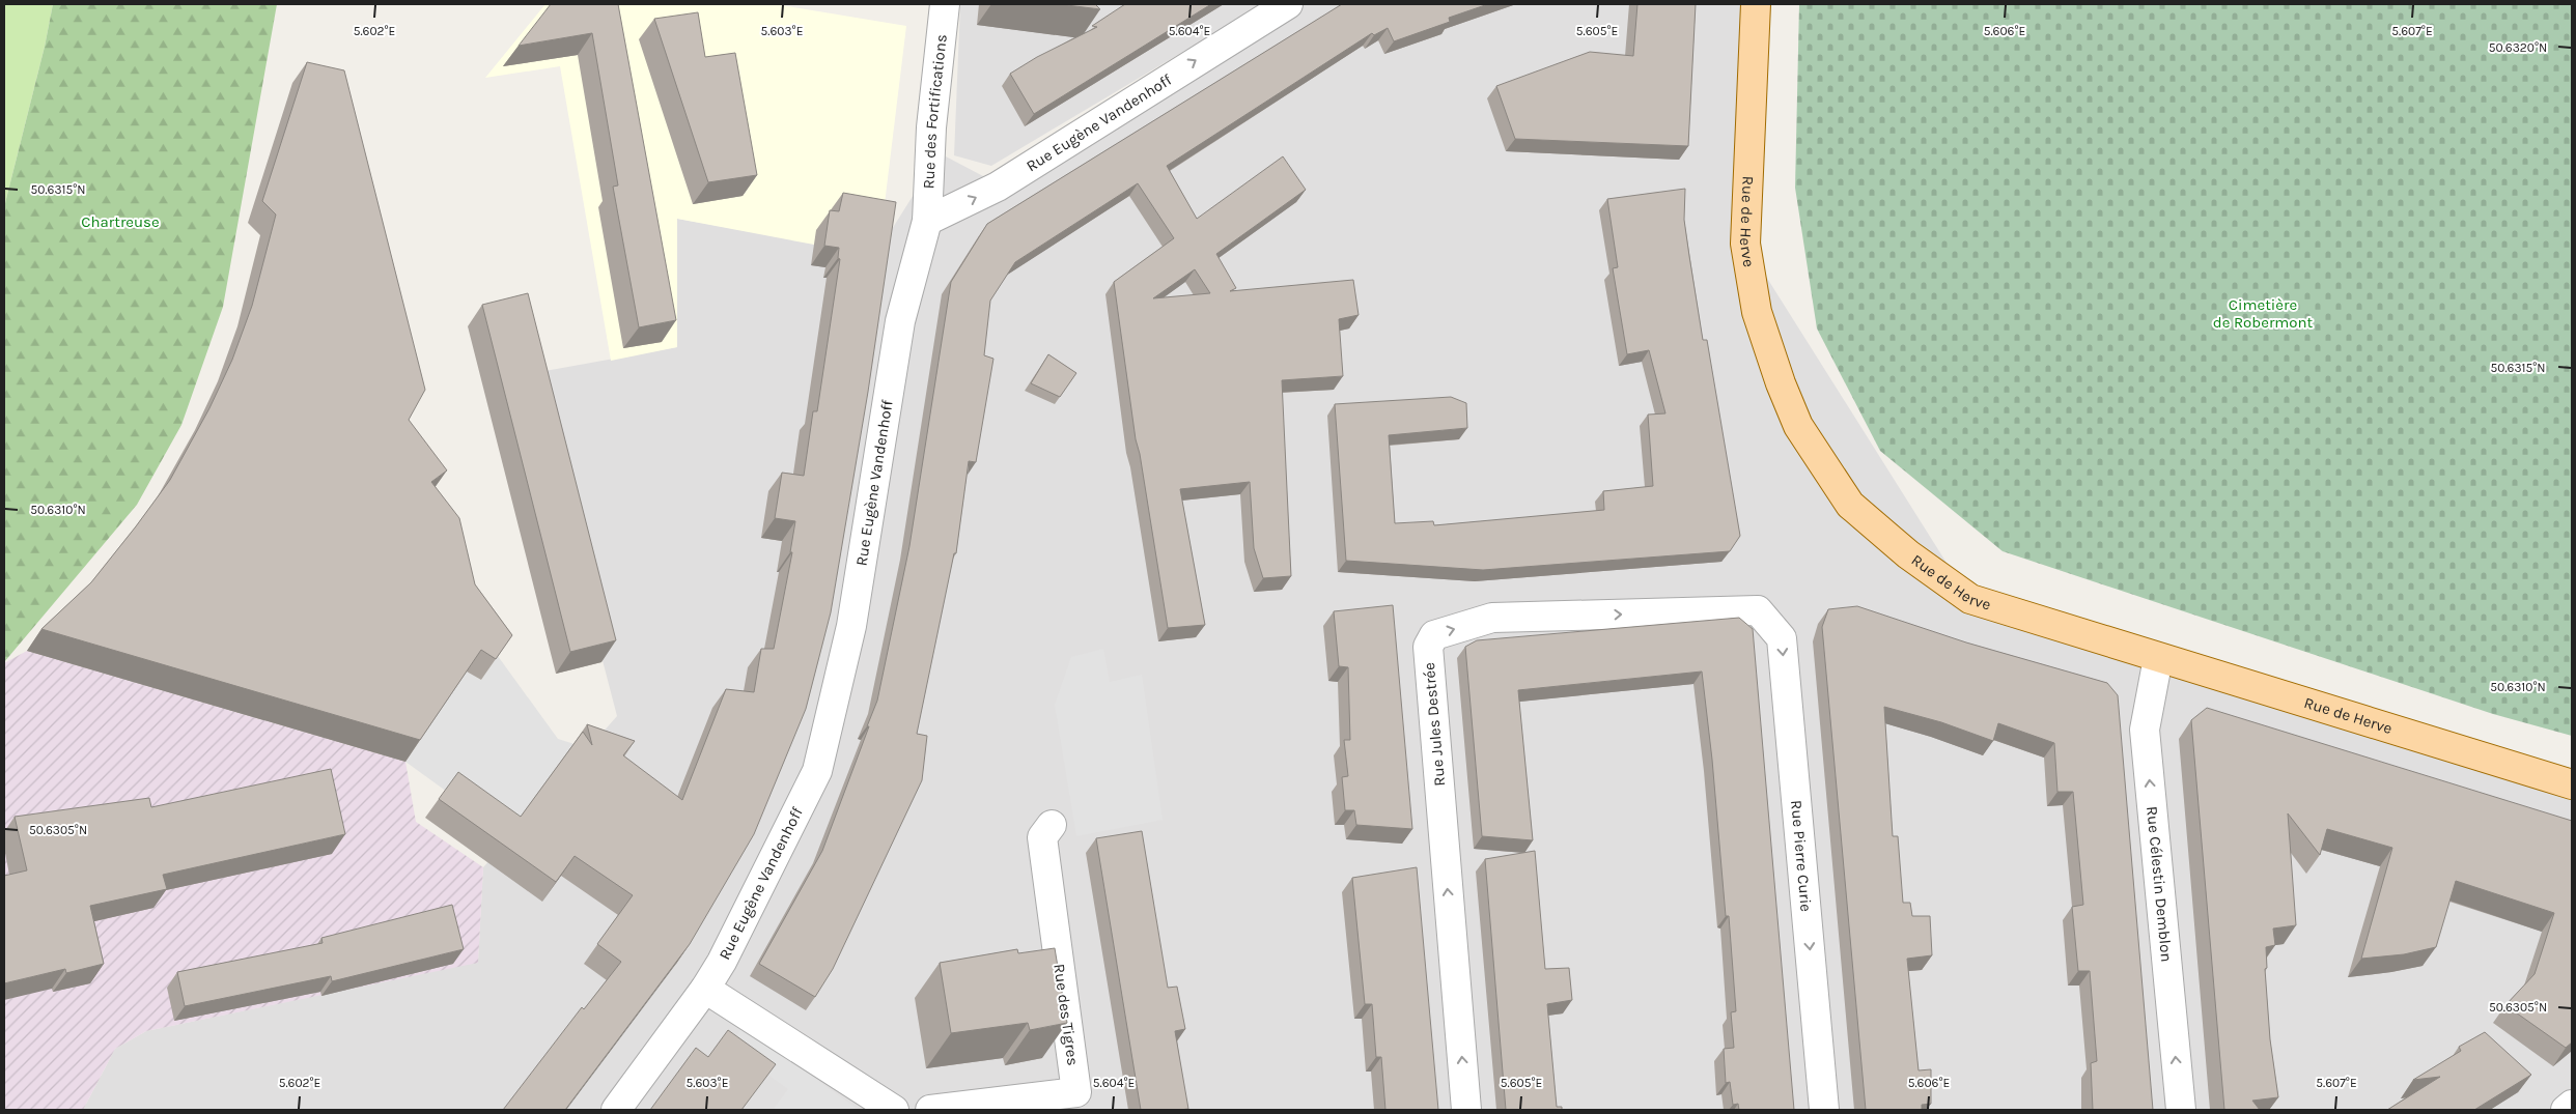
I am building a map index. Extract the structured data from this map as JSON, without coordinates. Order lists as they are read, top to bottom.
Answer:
{
  "streets": {
    "main road": ["Rue de Herve"],
    "street": [
      "Rue des Fortifications",
      "Rue Eugène Vandenhoff",
      "Rue Jules Destrée",
      "Rue Pierre Curie",
      "Rue Célestin Demblon",
      "Rue des Tigres"
    ]
  },
  "crossings": [
    ["Rue des Fortifications", "Rue Eugène Vandenhoff"],
    ["Rue de Herve", "Rue Célestin Demblon"],
    ["Rue Jules Destrée", "Rue Pierre Curie"]
  ],
  "one_way": ["Rue Pierre Curie", "Rue Célestin Demblon"],
  "parks": ["Chartreuse", "Cimetière de Robermont"],
  "coordinates": [
    "5.602°E",
    "5.603°E",
    "5.604°E",
    "5.605°E",
    "5.606°E",
    "5.607°E",
    "50.6320°N",
    "50.6315°N",
    "50.6310°N",
    "50.6305°N"
  ]
}
